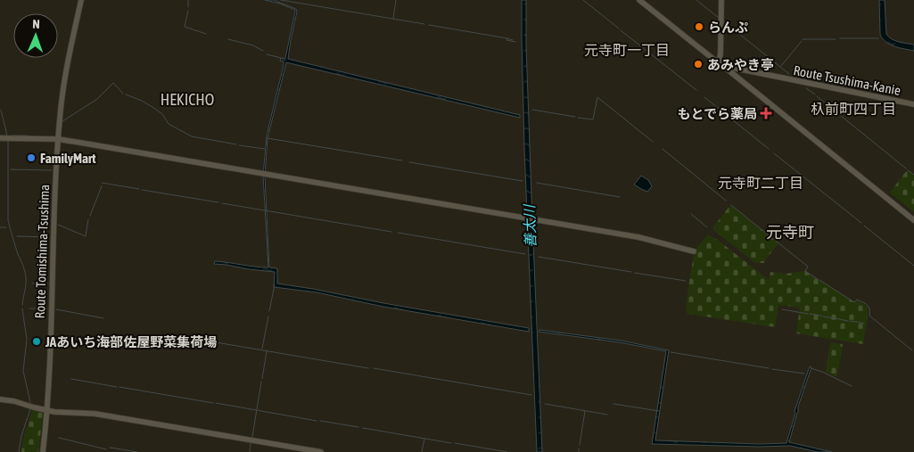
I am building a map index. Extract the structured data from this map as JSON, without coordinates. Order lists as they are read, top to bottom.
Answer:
{
  "streets": {
    "street": ["Route Tsushima-Kanie", "Route Tomishima-Tsushima"]
  },
  "districts": [
    "元寺町一丁目",
    "HEKICHO",
    "杁前町四丁目",
    "元寺町二丁目",
    "元寺町"
  ],
  "water": ["善太川"],
  "places": {
    "other": [
      "らんぷ",
      "あみやき亭",
      "FamilyMart",
      "JAあいち海部佐屋野菜集荷場"
    ],
    "health": ["もとでら薬局"]
  },
  "north": "top"
}
